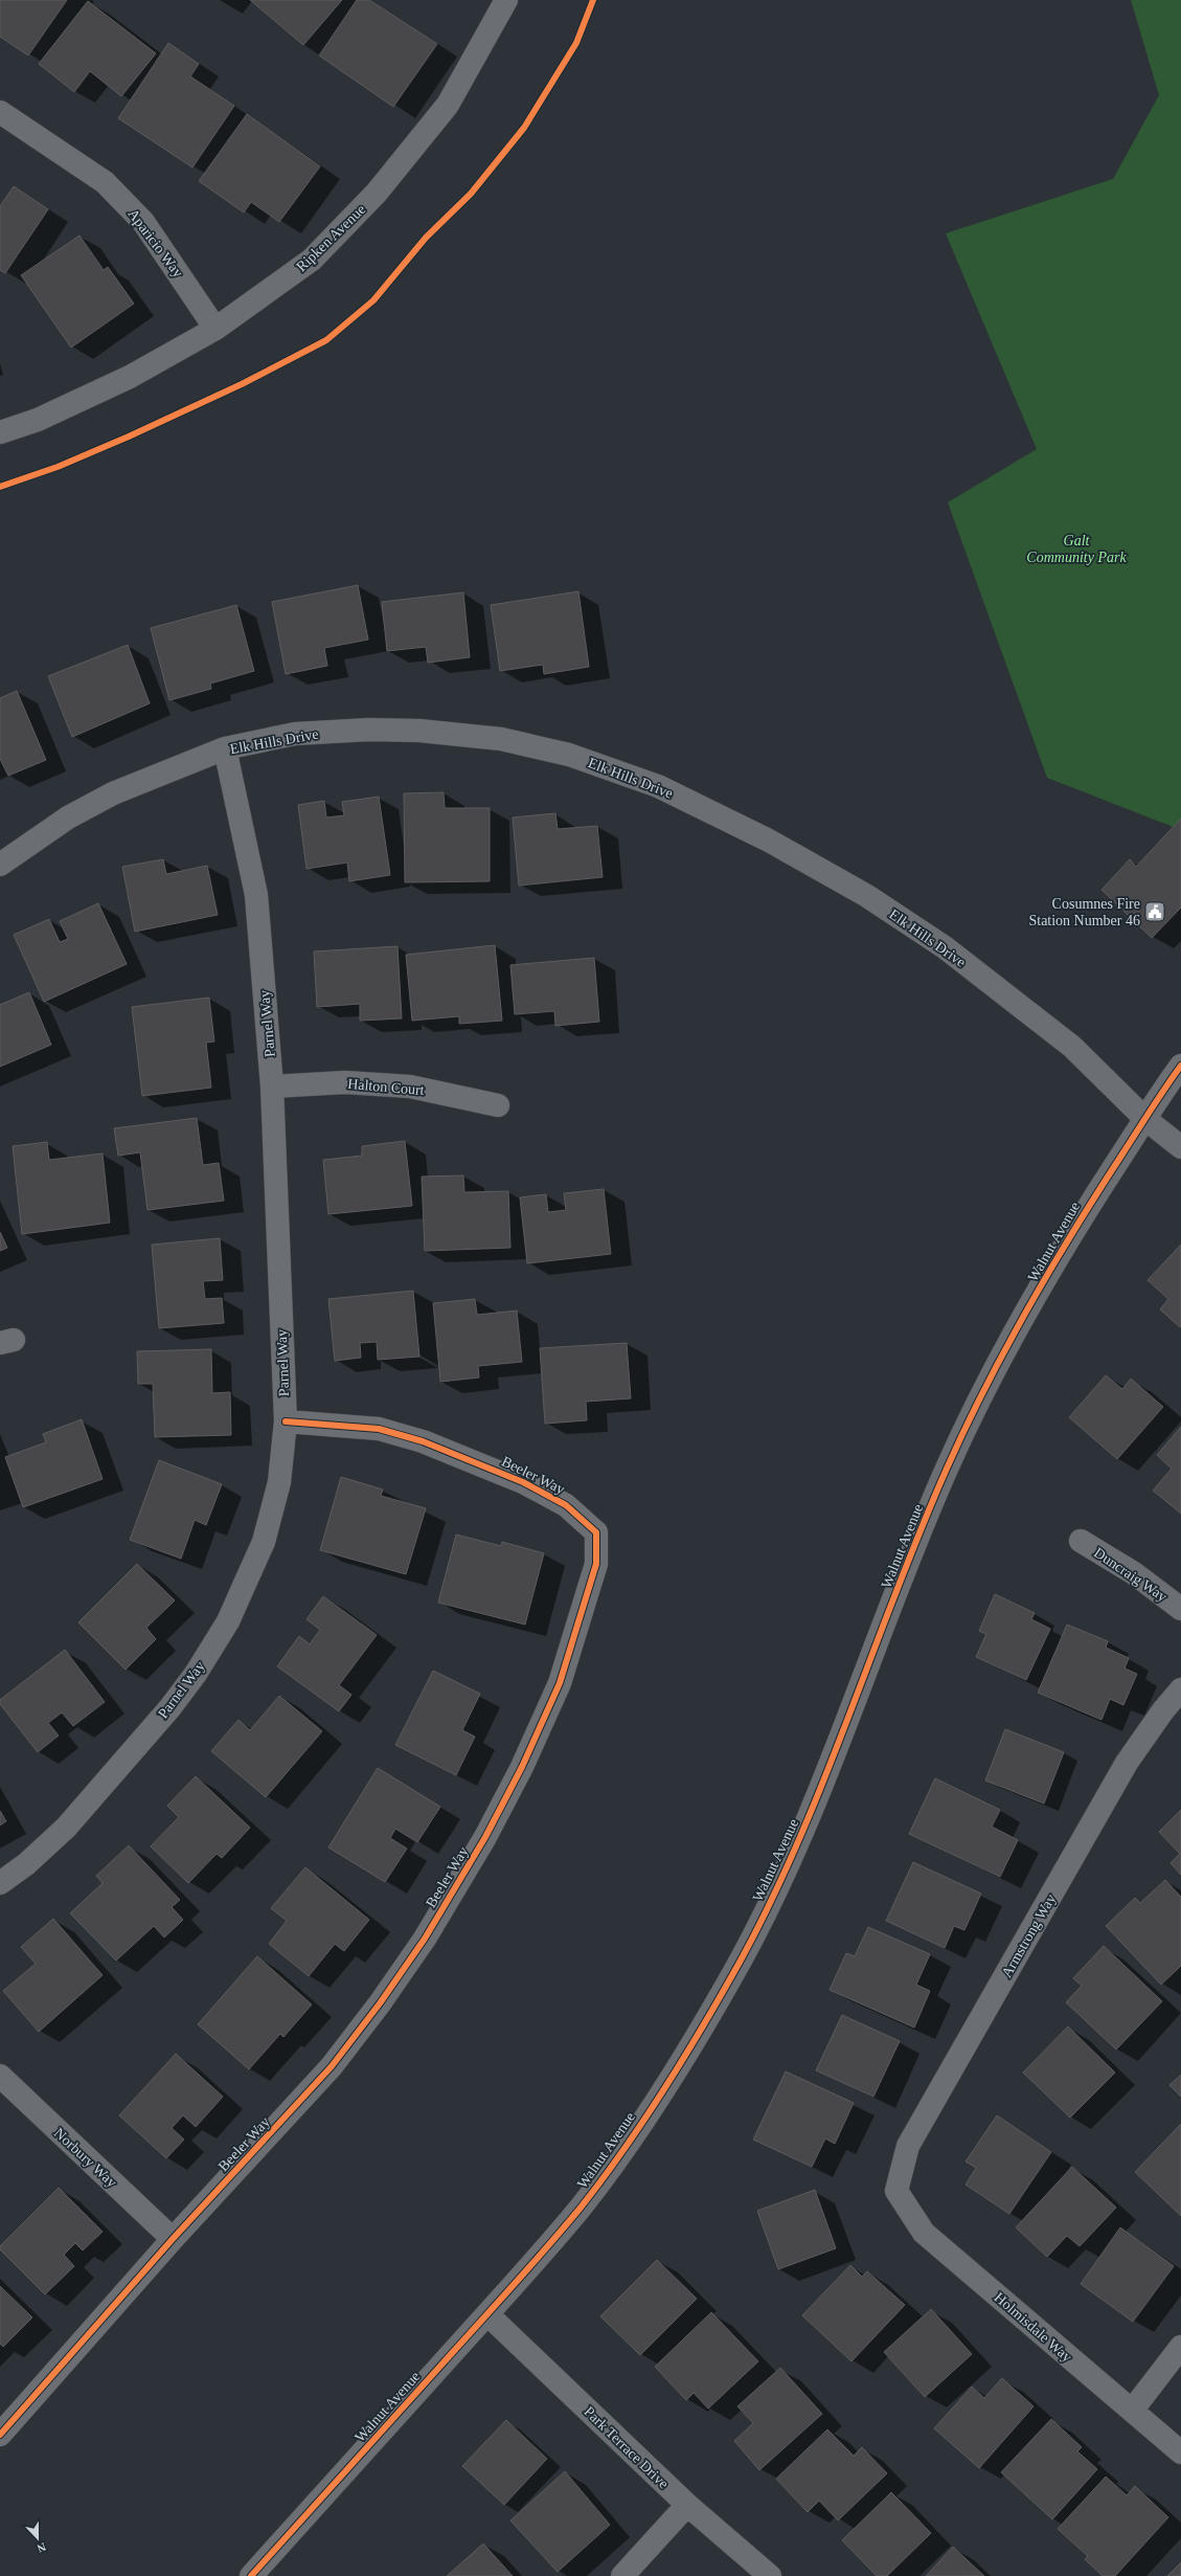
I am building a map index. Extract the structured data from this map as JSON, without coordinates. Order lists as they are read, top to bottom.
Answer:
{
  "streets": {
    "street": [
      "Ripken Avenue",
      "Aparicio Way",
      "Elk Hills Drive",
      "Parnel Way",
      "Halton Court",
      "Walnut Avenue",
      "Beeler Way",
      "Duncraig Way",
      "Armstrong Way",
      "Norbury Way",
      "Holmisdale Way",
      "Park Terrace Drive"
    ]
  },
  "crossings": [
    ["Ripken Avenue", "Aparicio Way"],
    ["Elk Hills Drive", "Parnel Way"],
    ["Elk Hills Drive", "Walnut Avenue"],
    ["Parnel Way", "Halton Court"],
    ["Parnel Way", "Beeler Way"],
    ["Walnut Avenue", "Park Terrace Drive"],
    ["Beeler Way", "Norbury Way"],
    ["Armstrong Way", "Holmisdale Way"]
  ],
  "parks": ["Galt Community Park"],
  "places": {
    "public building": ["Cosumnes Fire Station Number 46"]
  },
  "north": "bottom"
}
